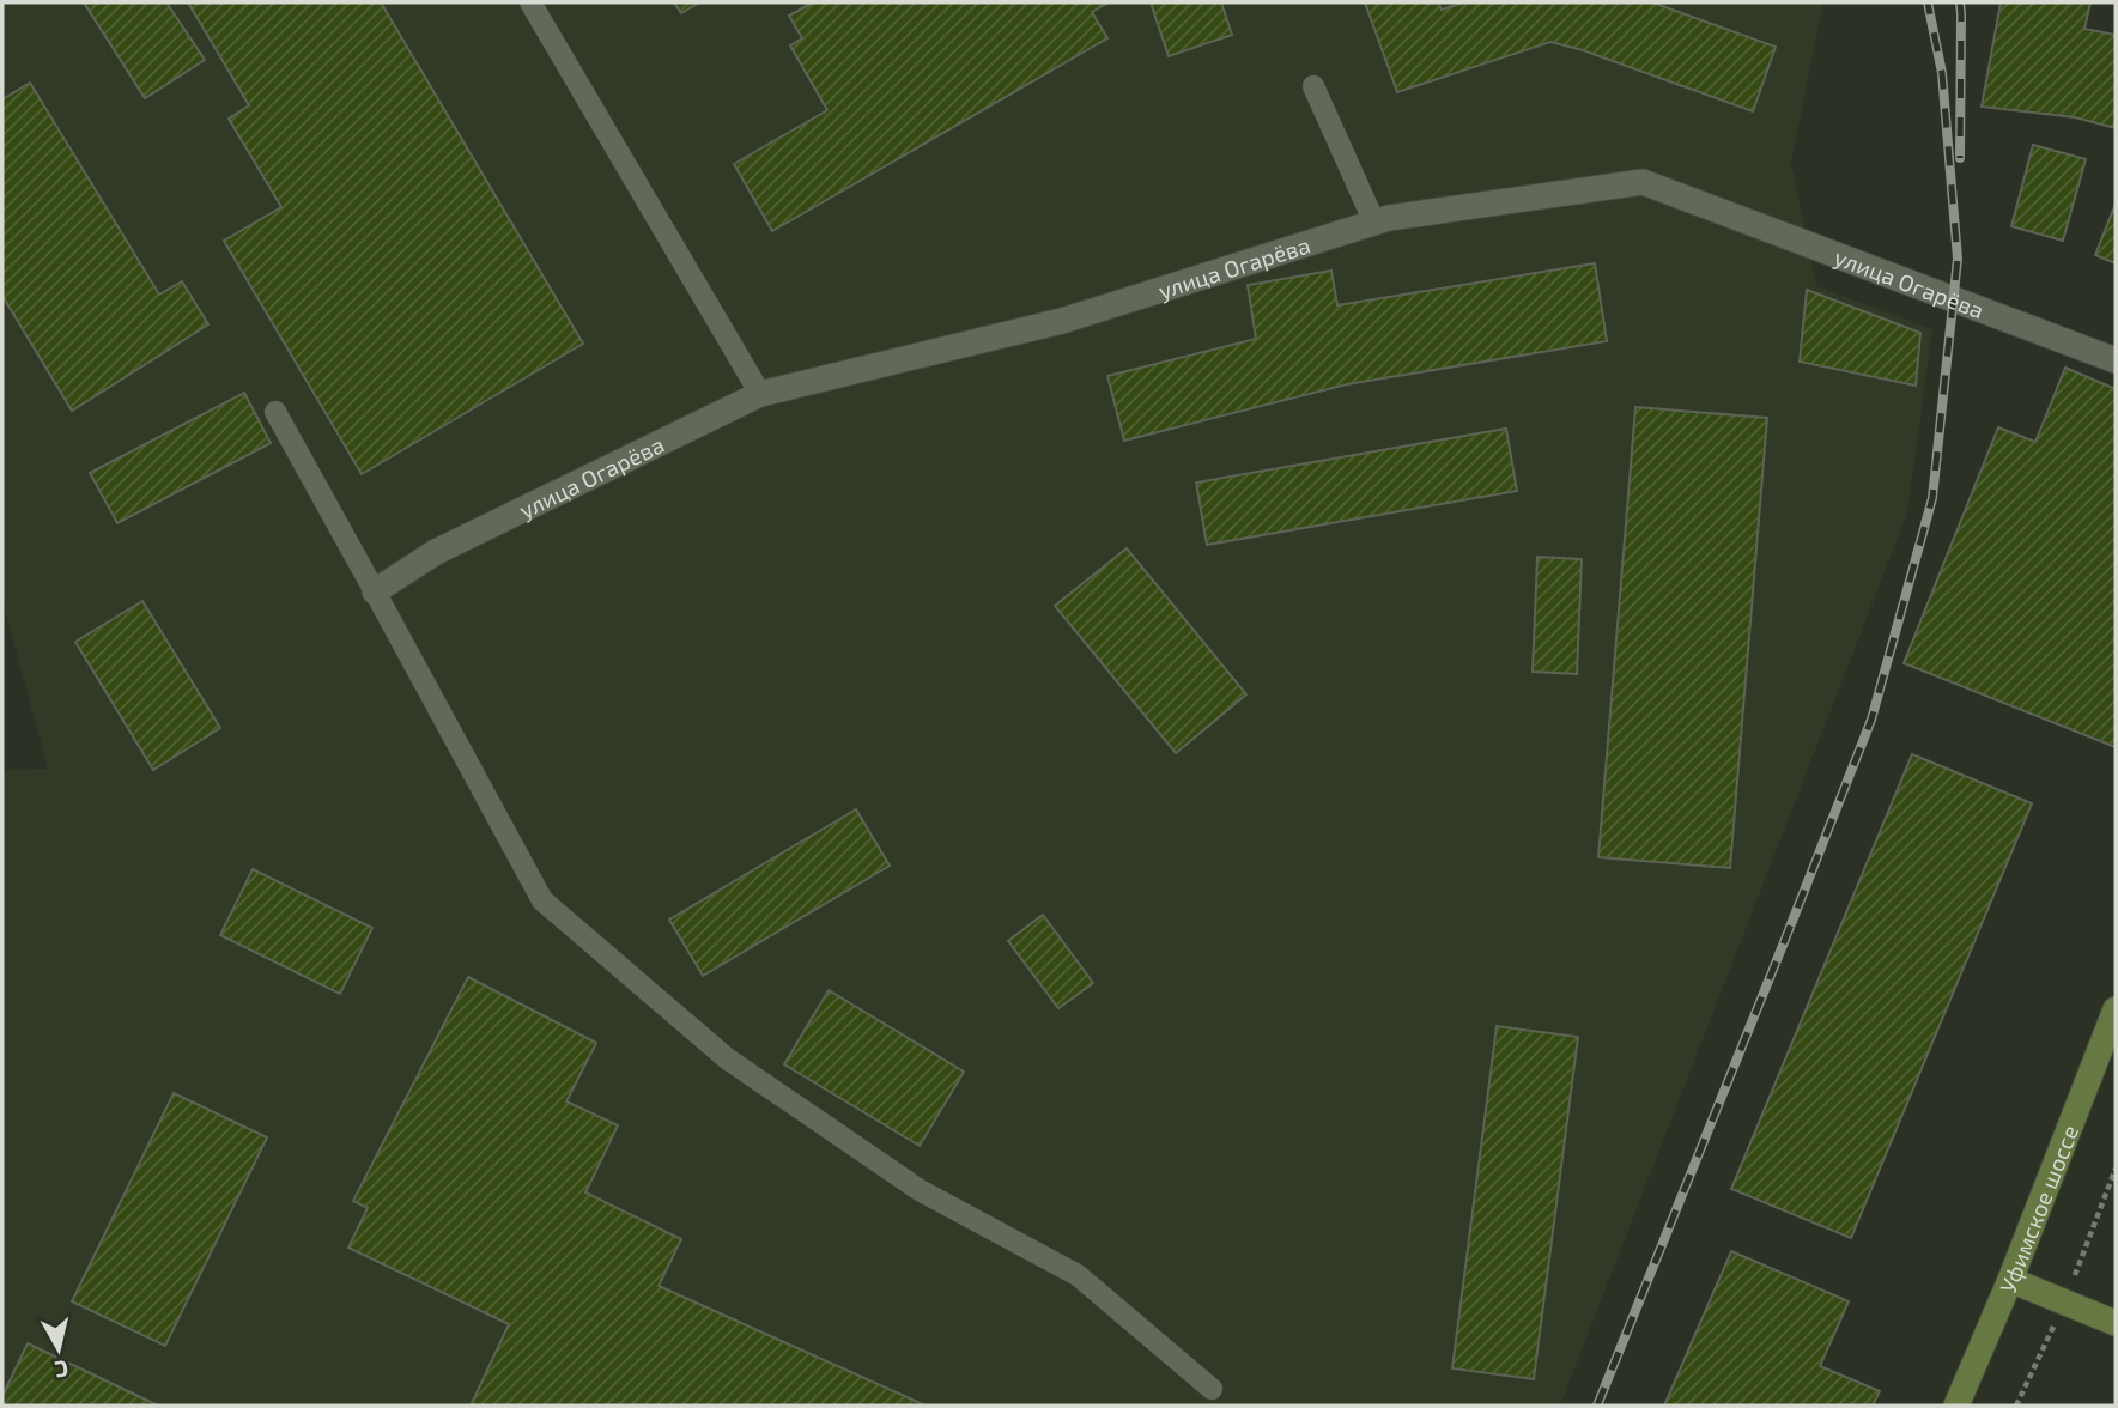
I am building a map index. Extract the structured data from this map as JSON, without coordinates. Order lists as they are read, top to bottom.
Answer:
{
  "streets": {
    "main road": ["Уфимское шоссе"],
    "street": ["улица Огарёва"]
  },
  "north": "bottom"
}
